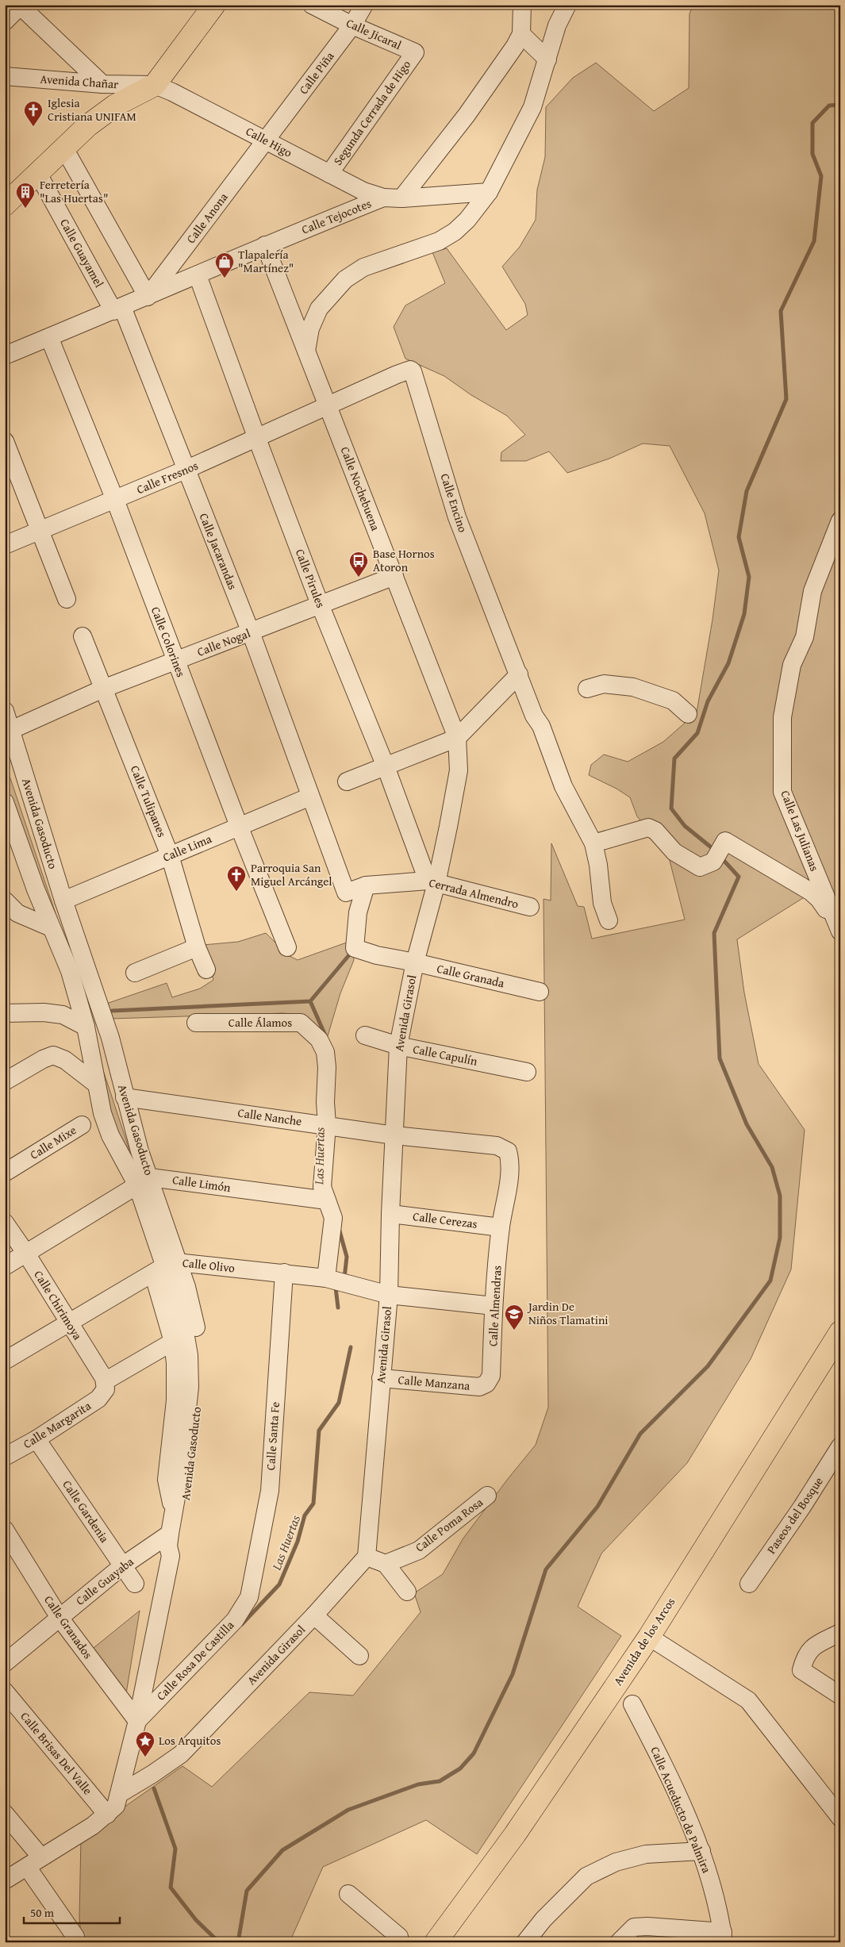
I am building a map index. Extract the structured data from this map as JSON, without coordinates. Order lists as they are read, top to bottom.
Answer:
{
  "streets": {
    "main road": ["Avenida de los Arcos"],
    "street": [
      "Calle Jicaral",
      "Calle Piña",
      "Avenida Chañar",
      "Segunda Cerrada de Higo",
      "Calle Higo",
      "Calle Tejocotes",
      "Calle Anona",
      "Calle Guayamel",
      "Calle Fresnos",
      "Calle Nochebuena",
      "Calle Encino",
      "Calle Jacarandas",
      "Calle Pirules",
      "Calle Colorines",
      "Calle Nogal",
      "Calle Tulipanes",
      "Avenida Gasoducto",
      "Calle Las Julianas",
      "Calle Lima",
      "Cerrada Almendro",
      "Calle Granada",
      "Avenida Girasol",
      "Calle Álamos",
      "Calle Capulín",
      "Calle Nanche",
      "Calle Mixe",
      "Calle Limón",
      "Calle Cerezas",
      "Calle Olivo",
      "Calle Chirimoya",
      "Calle Almendras",
      "Calle Manzana",
      "Calle Margarita",
      "Calle Santa Fe",
      "Calle Gardenia",
      "Paseos del Bosque",
      "Calle Poma Rosa",
      "Calle Guayaba",
      "Calle Granados",
      "Calle Rosa De Castilla",
      "Calle Brisas Del Valle",
      "Calle Acueducto de Palmira"
    ]
  },
  "crossings": [
    ["Calle Jicaral", "Calle Piña"],
    ["Calle Jicaral", "Segunda Cerrada de Higo"],
    ["Calle Piña", "Calle Higo"],
    ["Calle Piña", "Calle Anona"],
    ["Avenida Chañar", "Calle Higo"],
    ["Segunda Cerrada de Higo", "Calle Higo"],
    ["Calle Higo", "Calle Tejocotes"],
    ["Calle Higo", "Calle Anona"],
    ["Calle Tejocotes", "Calle Anona"],
    ["Calle Tejocotes", "Calle Guayamel"],
    ["Calle Tejocotes", "Calle Nochebuena"],
    ["Calle Tejocotes", "Calle Jacarandas"],
    ["Calle Tejocotes", "Calle Pirules"],
    ["Calle Tejocotes", "Calle Colorines"],
    ["Calle Guayamel", "Calle Jacarandas"],
    ["Calle Fresnos", "Calle Nochebuena"],
    ["Calle Fresnos", "Calle Encino"],
    ["Calle Fresnos", "Calle Jacarandas"],
    ["Calle Fresnos", "Calle Pirules"],
    ["Calle Fresnos", "Calle Colorines"],
    ["Calle Nochebuena", "Calle Encino"],
    ["Calle Nochebuena", "Calle Nogal"],
    ["Calle Nochebuena", "Avenida Girasol"],
    ["Calle Jacarandas", "Calle Nogal"],
    ["Calle Jacarandas", "Calle Lima"],
    ["Calle Jacarandas", "Cerrada Almendro"],
    ["Calle Pirules", "Calle Nogal"],
    ["Calle Pirules", "Cerrada Almendro"],
    ["Calle Pirules", "Avenida Girasol"],
    ["Calle Colorines", "Calle Nogal"],
    ["Calle Colorines", "Calle Lima"],
    ["Calle Nogal", "Calle Tulipanes"],
    ["Calle Nogal", "Avenida Gasoducto"],
    ["Calle Tulipanes", "Calle Lima"],
    ["Avenida Gasoducto", "Calle Lima"],
    ["Avenida Gasoducto", "Avenida Girasol"],
    ["Avenida Gasoducto", "Calle Nanche"],
    ["Avenida Gasoducto", "Calle Limón"],
    ["Avenida Gasoducto", "Calle Olivo"],
    ["Avenida Gasoducto", "Calle Guayaba"],
    ["Avenida Gasoducto", "Calle Granados"],
    ["Avenida Gasoducto", "Calle Rosa De Castilla"],
    ["Cerrada Almendro", "Calle Granada"],
    ["Cerrada Almendro", "Avenida Girasol"],
    ["Calle Granada", "Avenida Girasol"],
    ["Avenida Girasol", "Calle Capulín"],
    ["Avenida Girasol", "Calle Nanche"],
    ["Avenida Girasol", "Calle Cerezas"],
    ["Avenida Girasol", "Calle Olivo"],
    ["Avenida Girasol", "Calle Manzana"],
    ["Calle Álamos", "Calle Nanche"],
    ["Calle Nanche", "Calle Almendras"],
    ["Calle Cerezas", "Calle Almendras"],
    ["Calle Olivo", "Calle Almendras"],
    ["Calle Olivo", "Calle Santa Fe"],
    ["Calle Chirimoya", "Calle Margarita"],
    ["Calle Almendras", "Calle Manzana"],
    ["Calle Margarita", "Calle Gardenia"],
    ["Calle Santa Fe", "Calle Rosa De Castilla"],
    ["Calle Gardenia", "Calle Guayaba"],
    ["Calle Guayaba", "Calle Granados"],
    ["Calle Granados", "Calle Rosa De Castilla"]
  ],
  "water": ["Las Huertas"],
  "places": {
    "church": ["Iglesia Cristiana UNIFAM", "Parroquia San Miguel Arcángel"],
    "building": ["Ferretería \"Las Huertas\""],
    "shop": ["Tlapalería \"Martínez\""],
    "bus stop": ["Base Hornos Atoron"],
    "school or university": ["Jardin De Niños Tlamatini"],
    "place": ["Los Arquitos"]
  },
  "scale_bar": "50 m"
}
